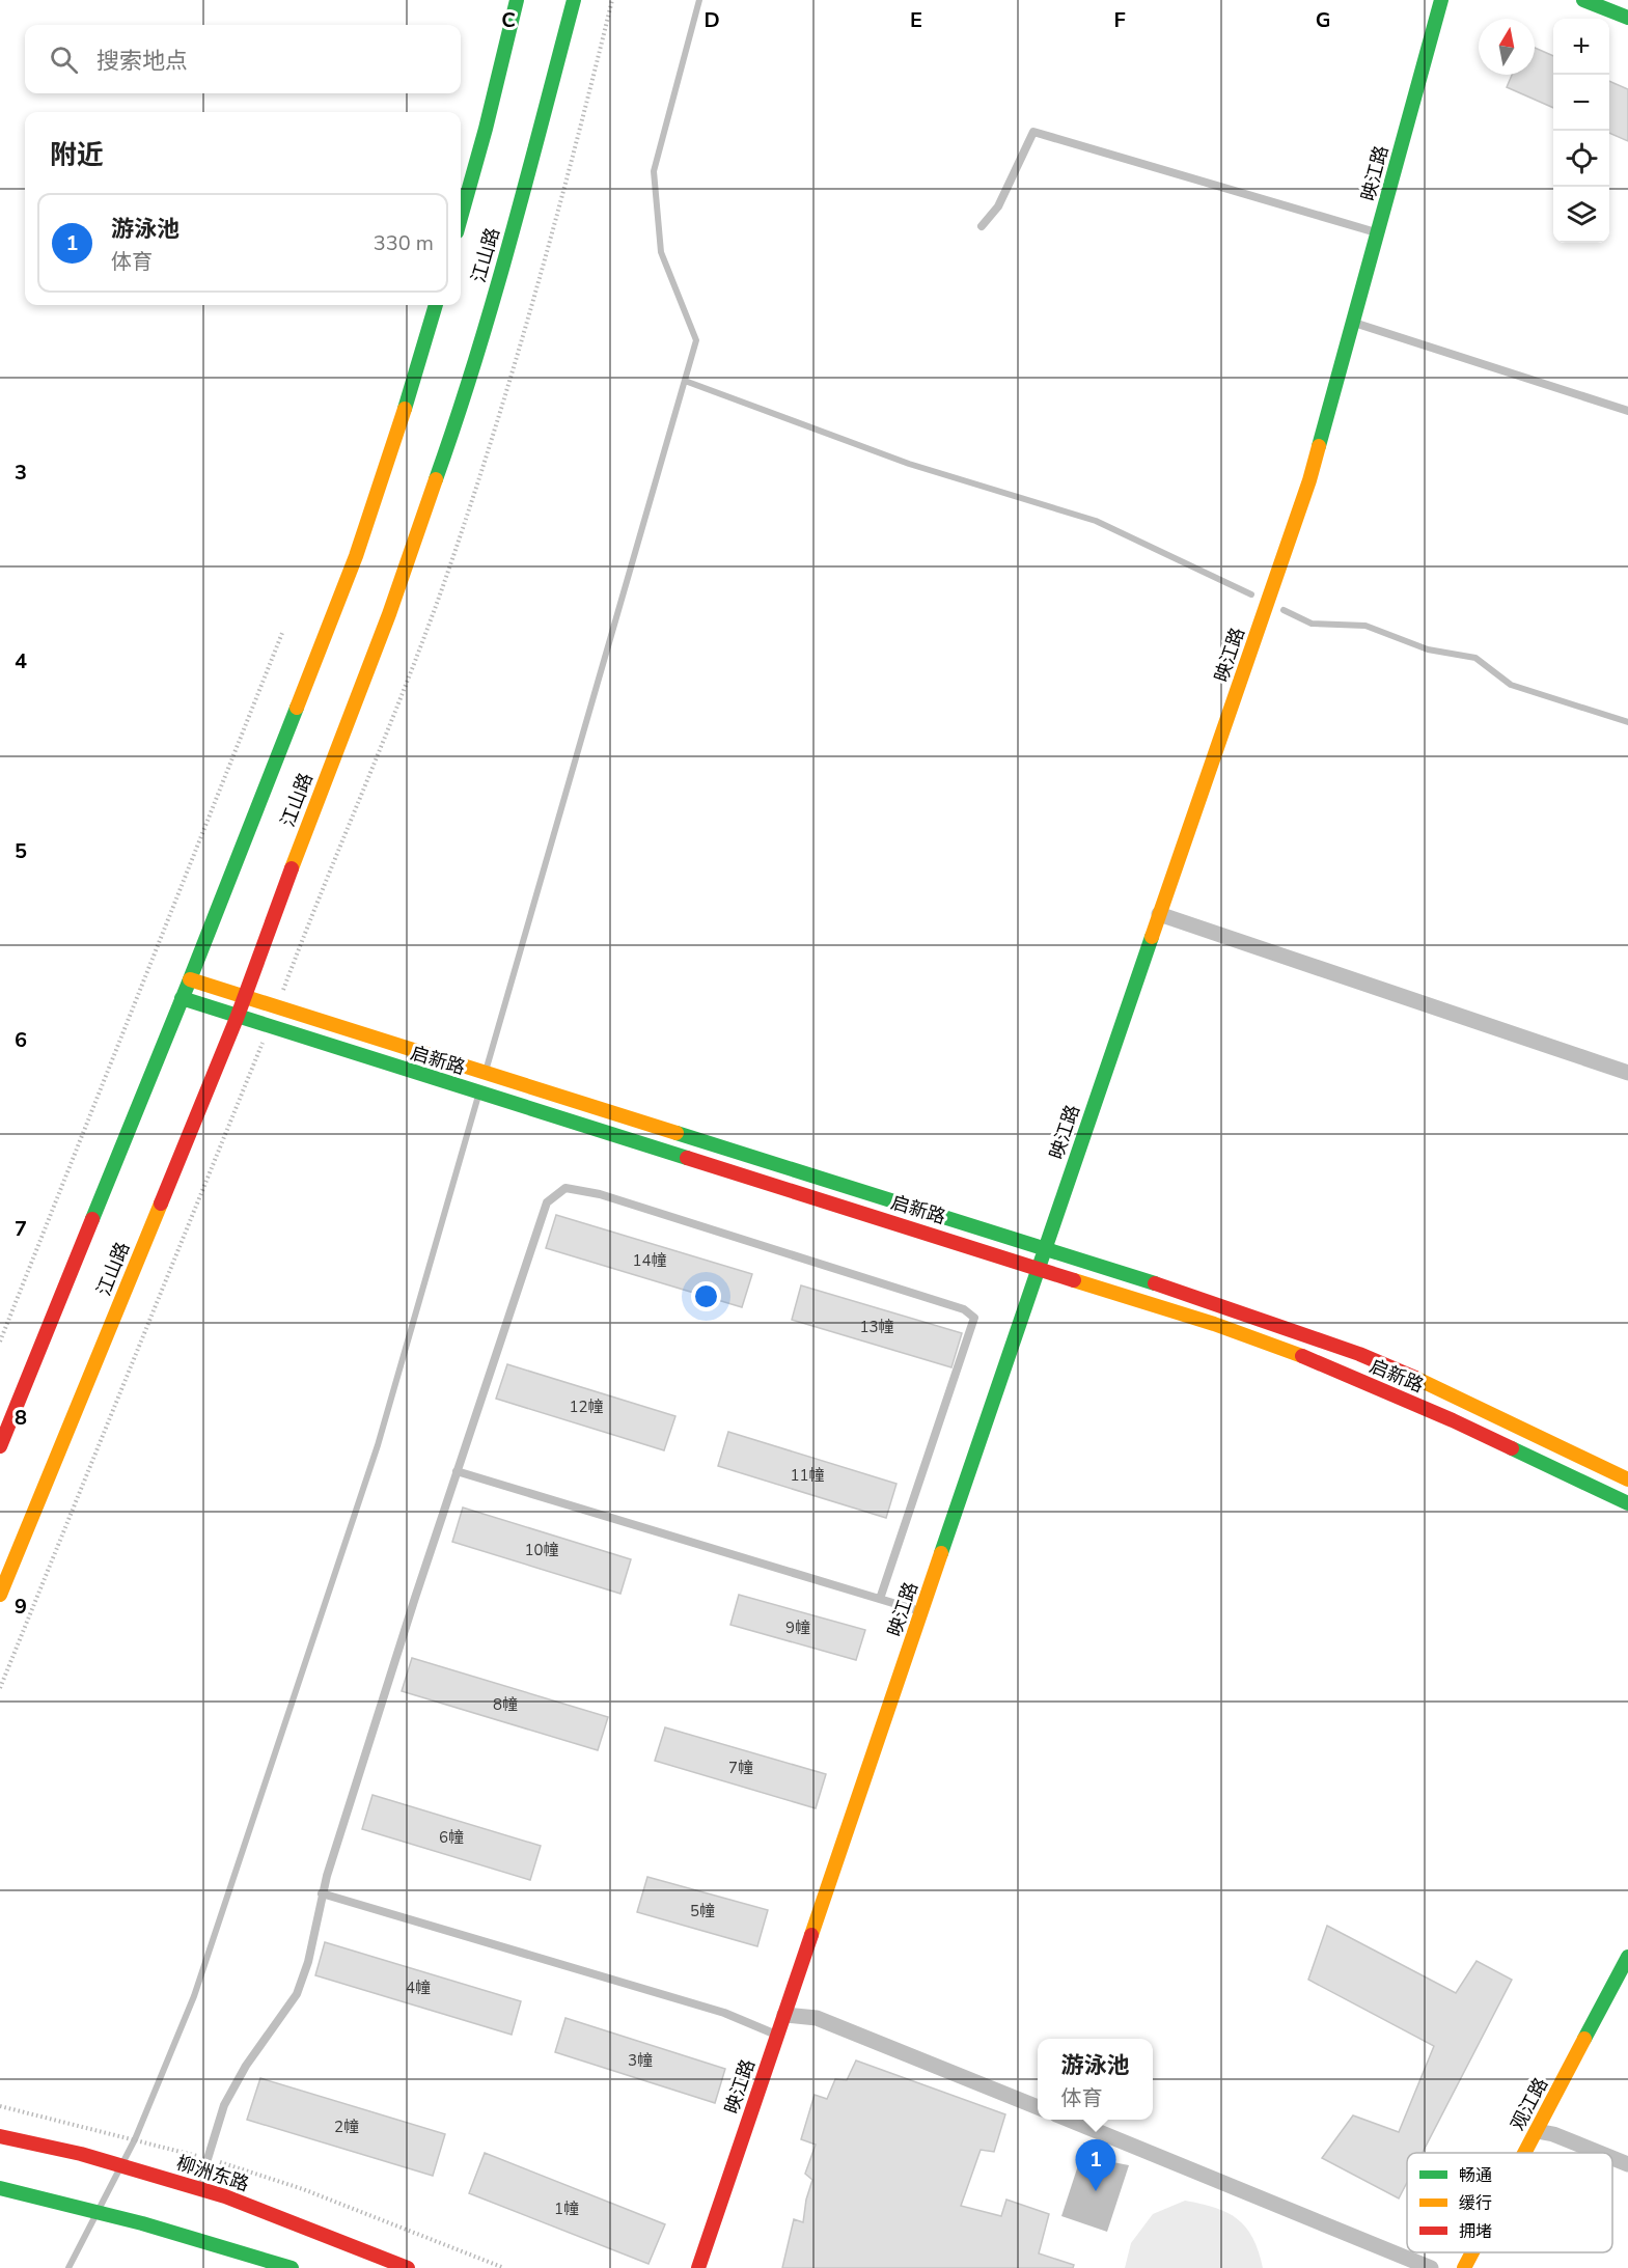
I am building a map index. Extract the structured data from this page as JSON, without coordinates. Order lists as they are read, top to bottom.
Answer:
{
  "streets": {
    "street": [
      "映江路",
      "江山路",
      "启新路",
      "观江路",
      "柳洲东路"
    ]
  },
  "crossings": [
    ["映江路", "启新路"],
    ["江山路", "启新路"]
  ],
  "house_numbers": [
    "14幢",
    "13幢",
    "12幢",
    "11幢",
    "10幢",
    "9幢",
    "8幢",
    "7幢",
    "6幢",
    "5幢",
    "4幢",
    "3幢",
    "2幢",
    "1幢"
  ],
  "legend": ["畅通", "缓行", "拥堵"],
  "north": "top",
  "page": {
    "map_buttons": ["+", "−"],
    "search": "搜索地点",
    "heading": "附近",
    "list": [
      {
        "mark": "1",
        "name": "游泳池",
        "note": "体育",
        "value": "330 m"
      }
    ],
    "popup": ["游泳池", "体育"],
    "pins": "1"
  },
  "grid": {
    "columns": [
      "C",
      "D",
      "E",
      "F",
      "G"
    ],
    "rows": [
      "3",
      "4",
      "5",
      "6",
      "7",
      "8",
      "9"
    ]
  }
}
